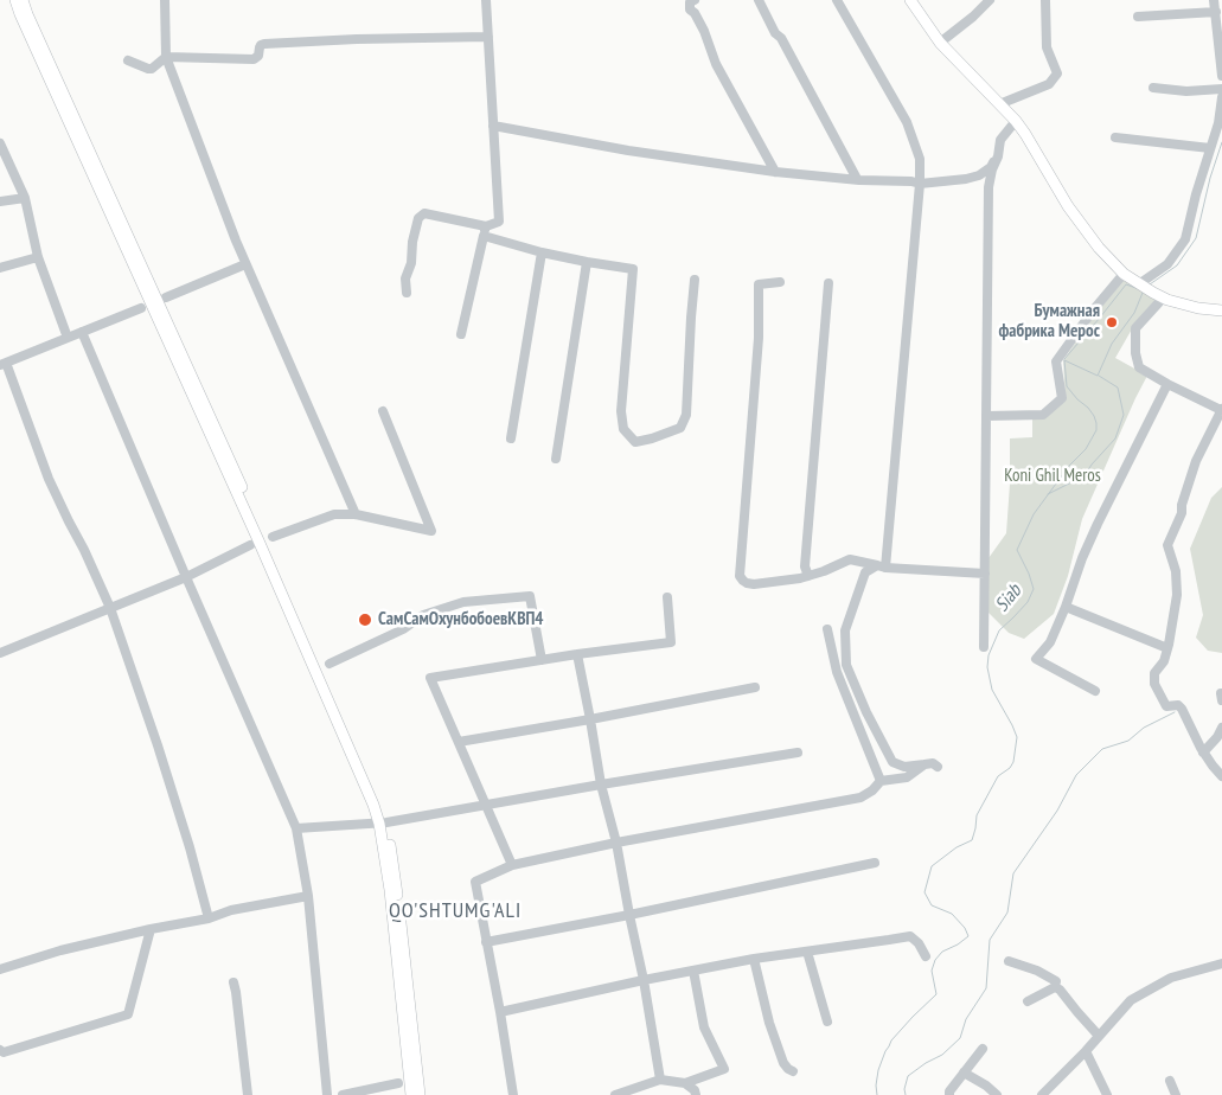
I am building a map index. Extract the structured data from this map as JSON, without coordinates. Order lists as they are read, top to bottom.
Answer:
{
  "districts": ["QO'SHTUMG'ALI"],
  "water": ["Siab"],
  "parks": ["Koni Ghil Meros"],
  "places": ["Бумажная фабрика Мерос", "СамСамОхунбобоевКВП4"]
}
